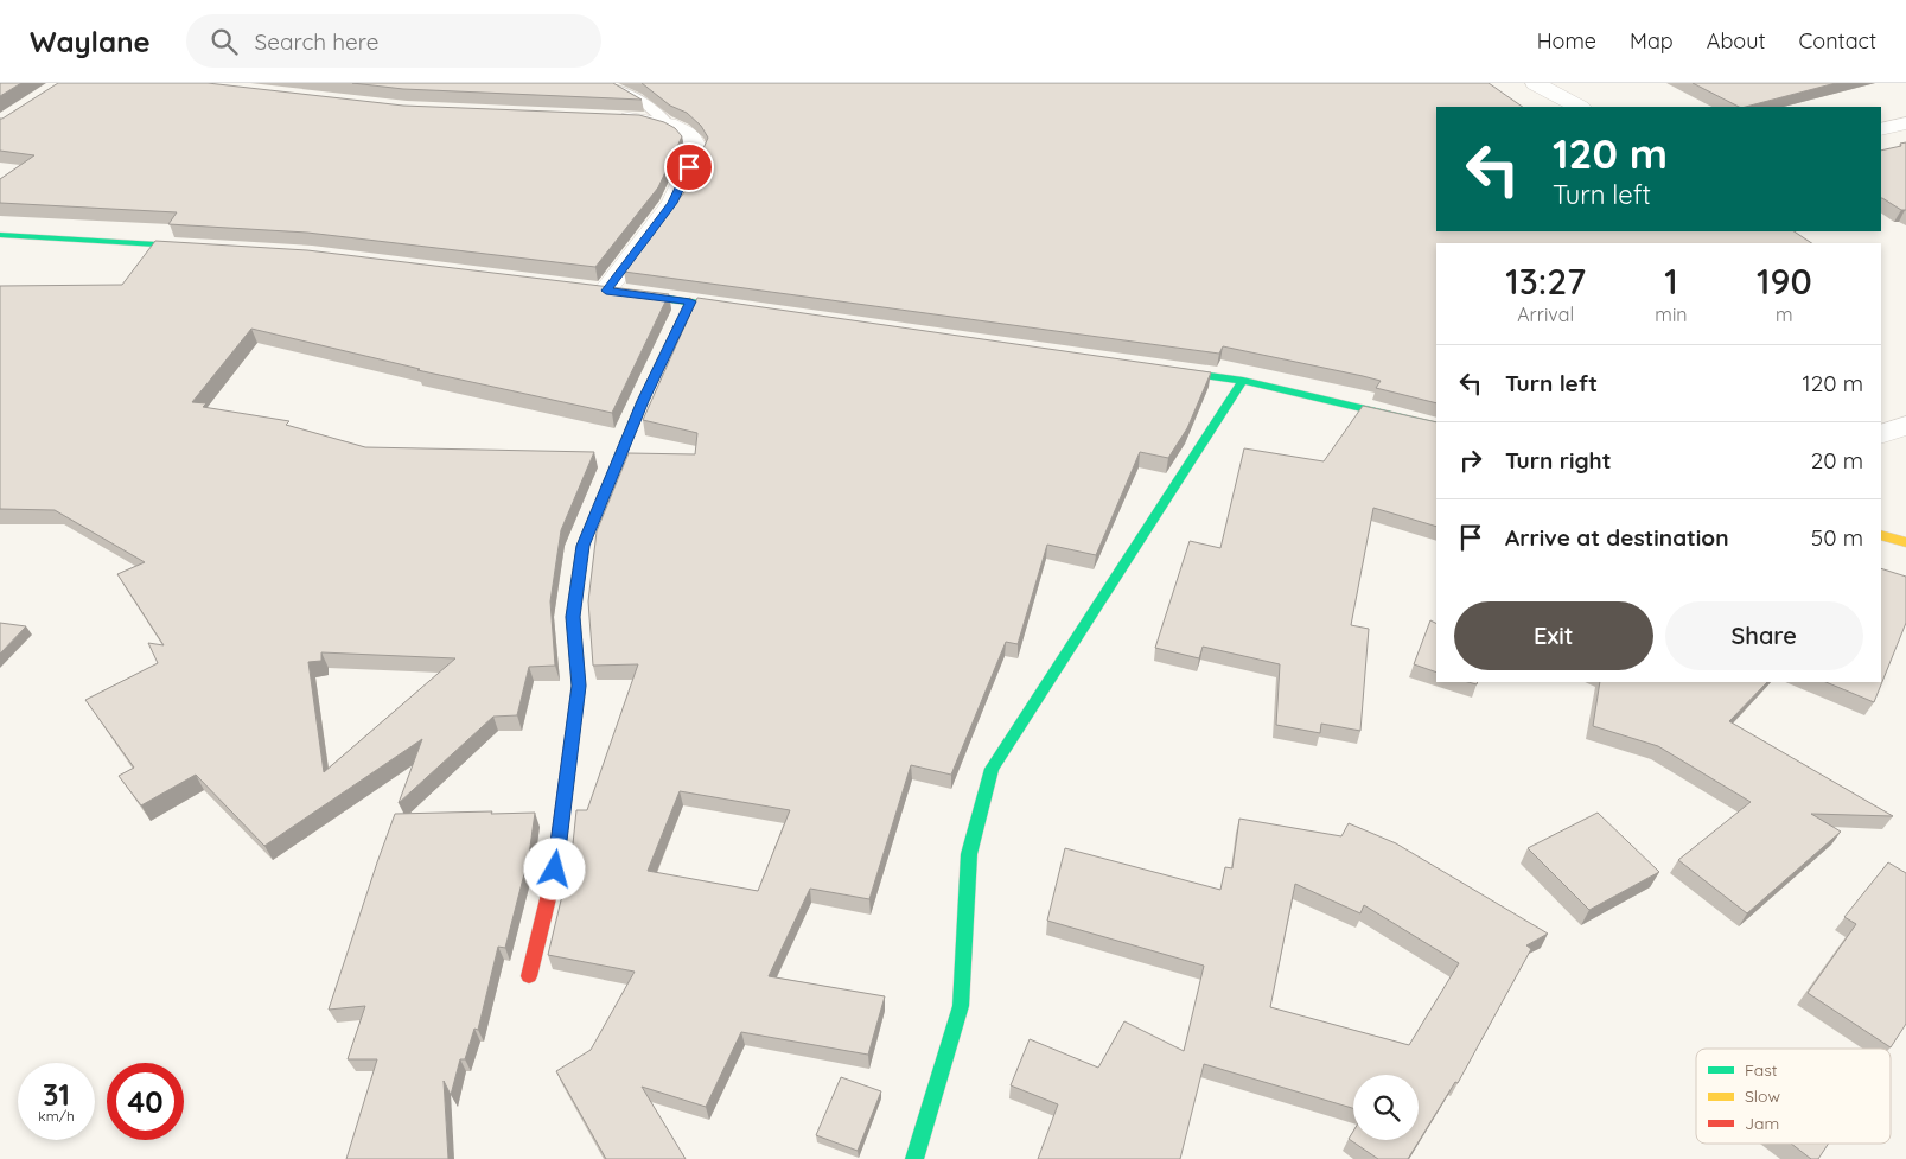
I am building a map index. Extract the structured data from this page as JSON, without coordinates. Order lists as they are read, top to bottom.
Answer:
{
  "legend": ["Fast", "Slow", "Jam"],
  "page": {
    "header": "Waylane",
    "search": "Search here",
    "nav": [
      "Home",
      "Map",
      "About",
      "Contact"
    ],
    "turn": ["120 m", "Turn left"],
    "eta": [
      "13:27",
      "Arrival",
      "1",
      "min",
      "190",
      "m"
    ],
    "list": [
      {
        "name": "Turn left",
        "value": "120 m"
      },
      {
        "name": "Turn right",
        "value": "20 m"
      },
      {
        "name": "Arrive at destination",
        "value": "50 m"
      }
    ],
    "buttons": ["Exit", "Share"],
    "speed": "31 km/h",
    "limit": "40"
  }
}
